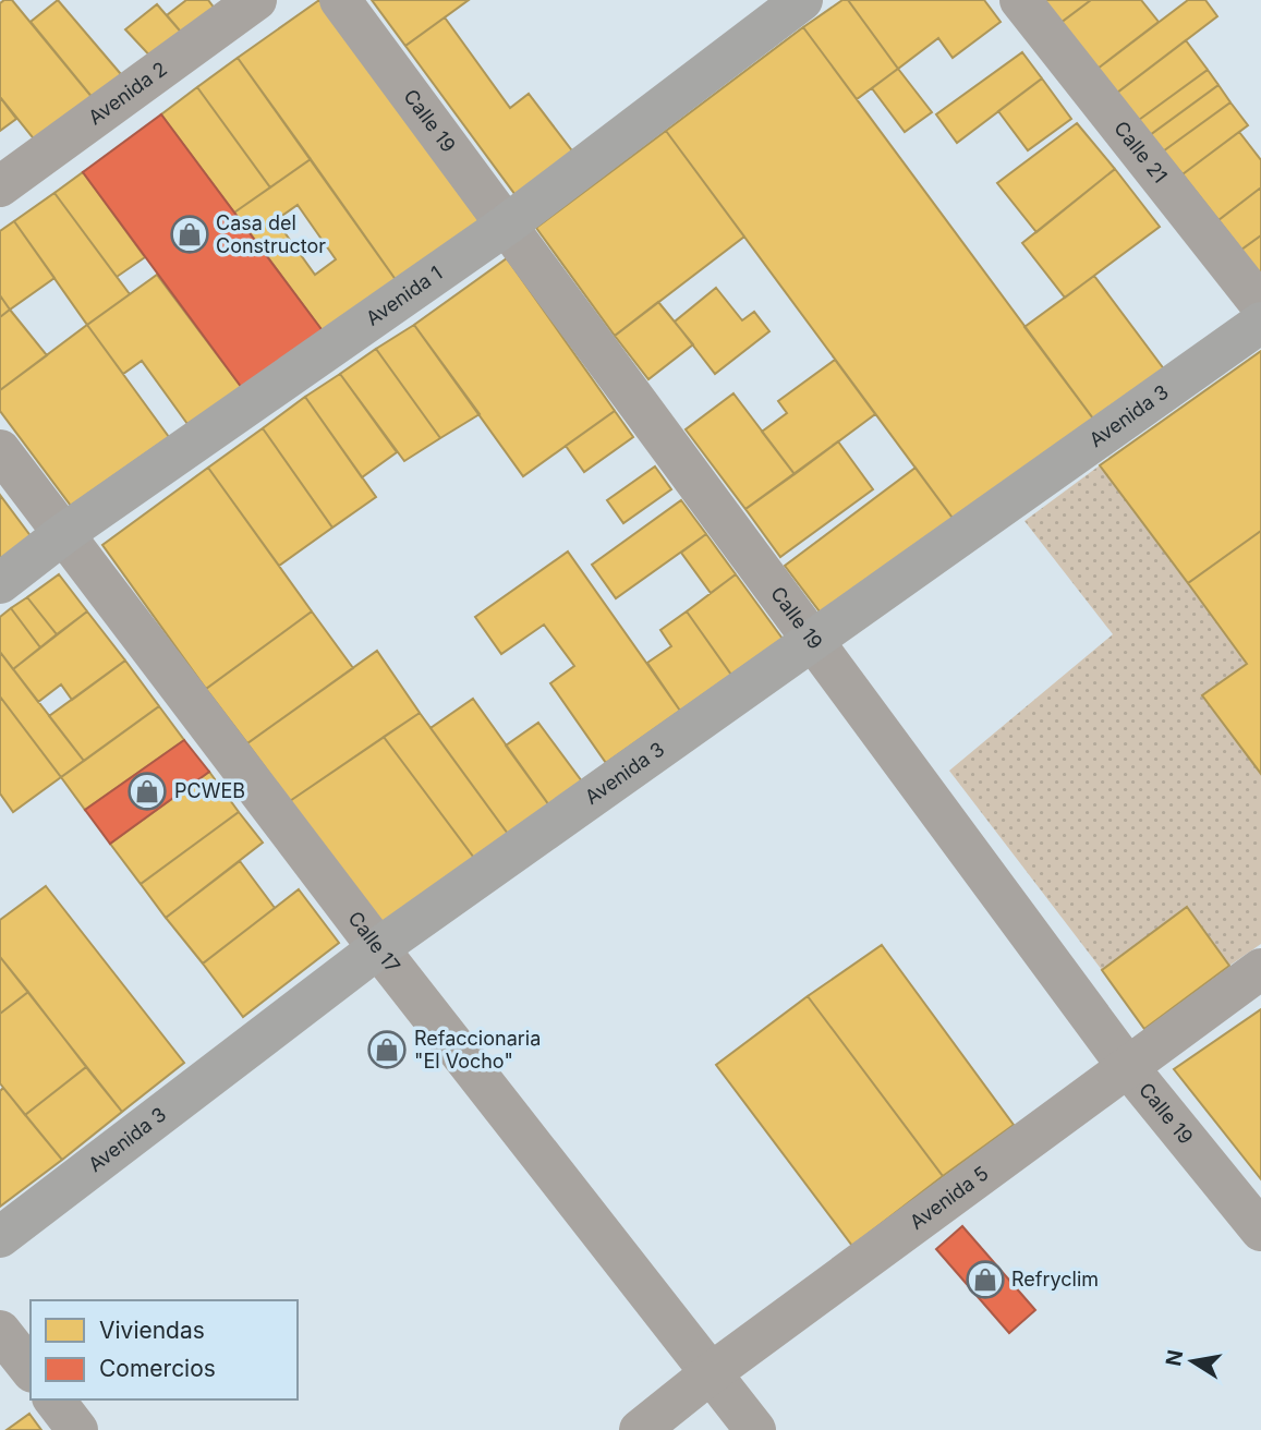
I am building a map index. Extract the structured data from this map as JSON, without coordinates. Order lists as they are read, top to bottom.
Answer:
{
  "streets": {
    "main road": ["Avenida 1", "Avenida 3"],
    "street": [
      "Avenida 2",
      "Calle 19",
      "Calle 21",
      "Calle 17",
      "Avenida 5"
    ]
  },
  "crossings": [
    ["Calle 19", "Avenida 1"],
    ["Calle 19", "Avenida 3"],
    ["Calle 19", "Avenida 5"],
    ["Avenida 1", "Calle 17"],
    ["Avenida 3", "Calle 17"],
    ["Calle 17", "Avenida 5"]
  ],
  "places": {
    "shop": [
      "Casa del Constructor",
      "PCWEB",
      "Refaccionaria \"El Vocho\"",
      "Refryclim"
    ]
  },
  "legend": ["Viviendas", "Comercios"],
  "north": "left"
}
